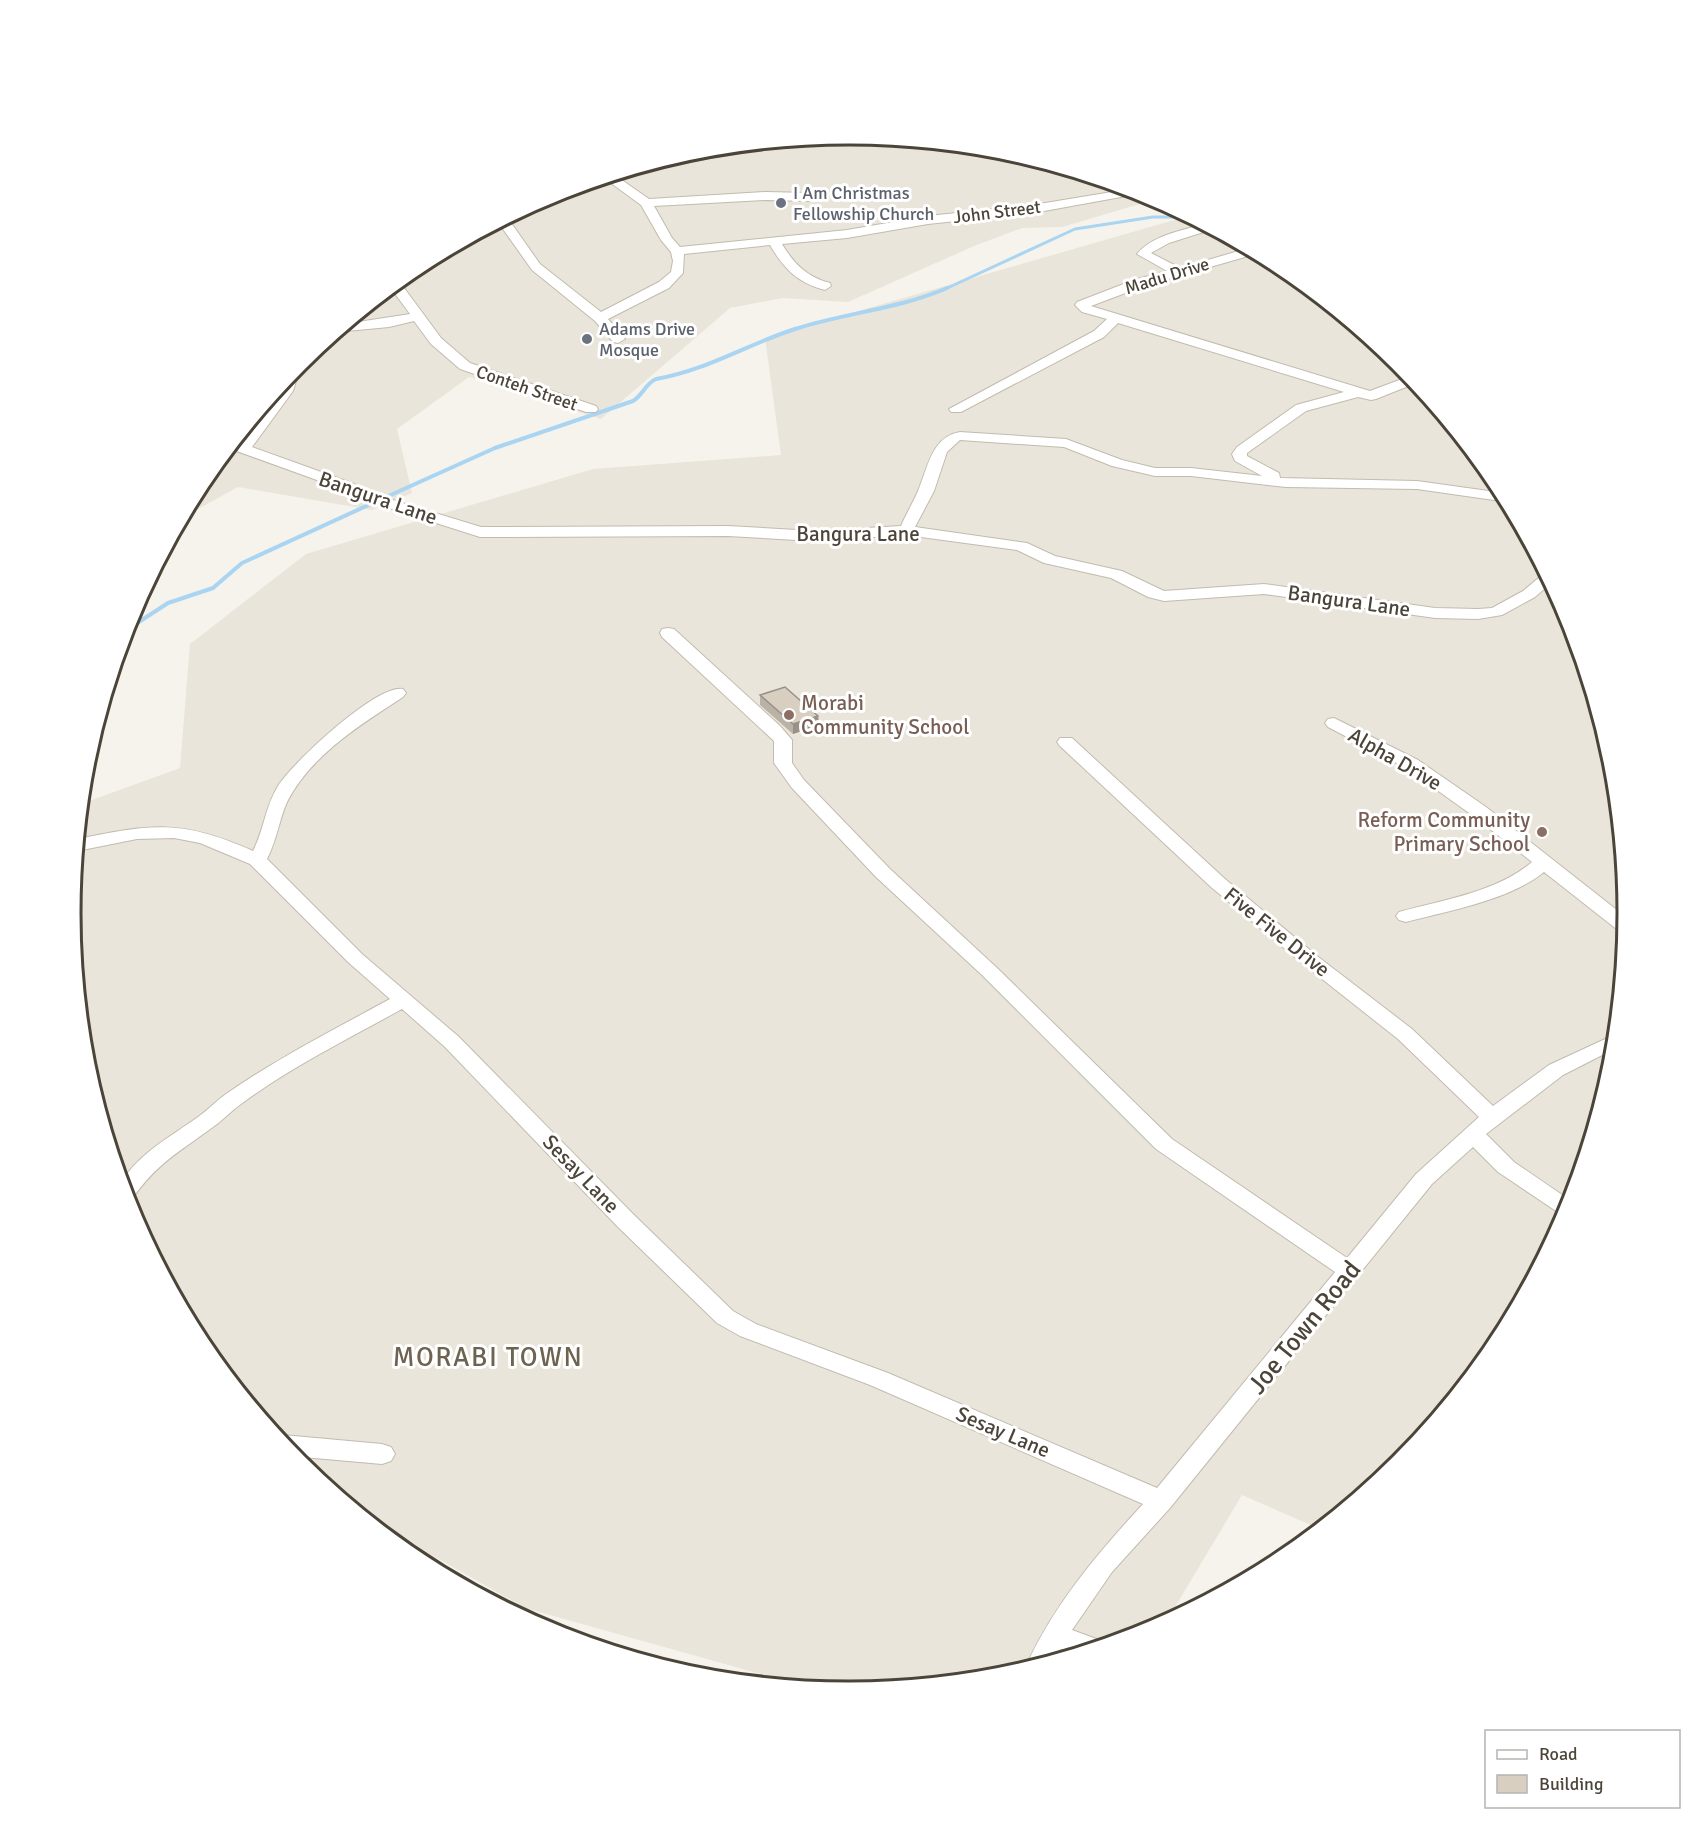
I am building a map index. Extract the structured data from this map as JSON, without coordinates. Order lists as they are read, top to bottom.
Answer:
{
  "streets": {
    "street": [
      "John Street",
      "Madu Drive",
      "Conteh Street",
      "Bangura Lane",
      "Alpha Drive",
      "Five Five Drive",
      "Sesay Lane",
      "Joe Town Road"
    ]
  },
  "crossings": [
    ["Five Five Drive", "Joe Town Road"],
    ["Sesay Lane", "Joe Town Road"]
  ],
  "districts": ["MORABI TOWN"],
  "places": [
    "I Am Christmas Fellowship Church",
    "Adams Drive Mosque",
    "Morabi Community School",
    "Reform Community Primary School"
  ],
  "legend": ["Road", "Building"]
}
